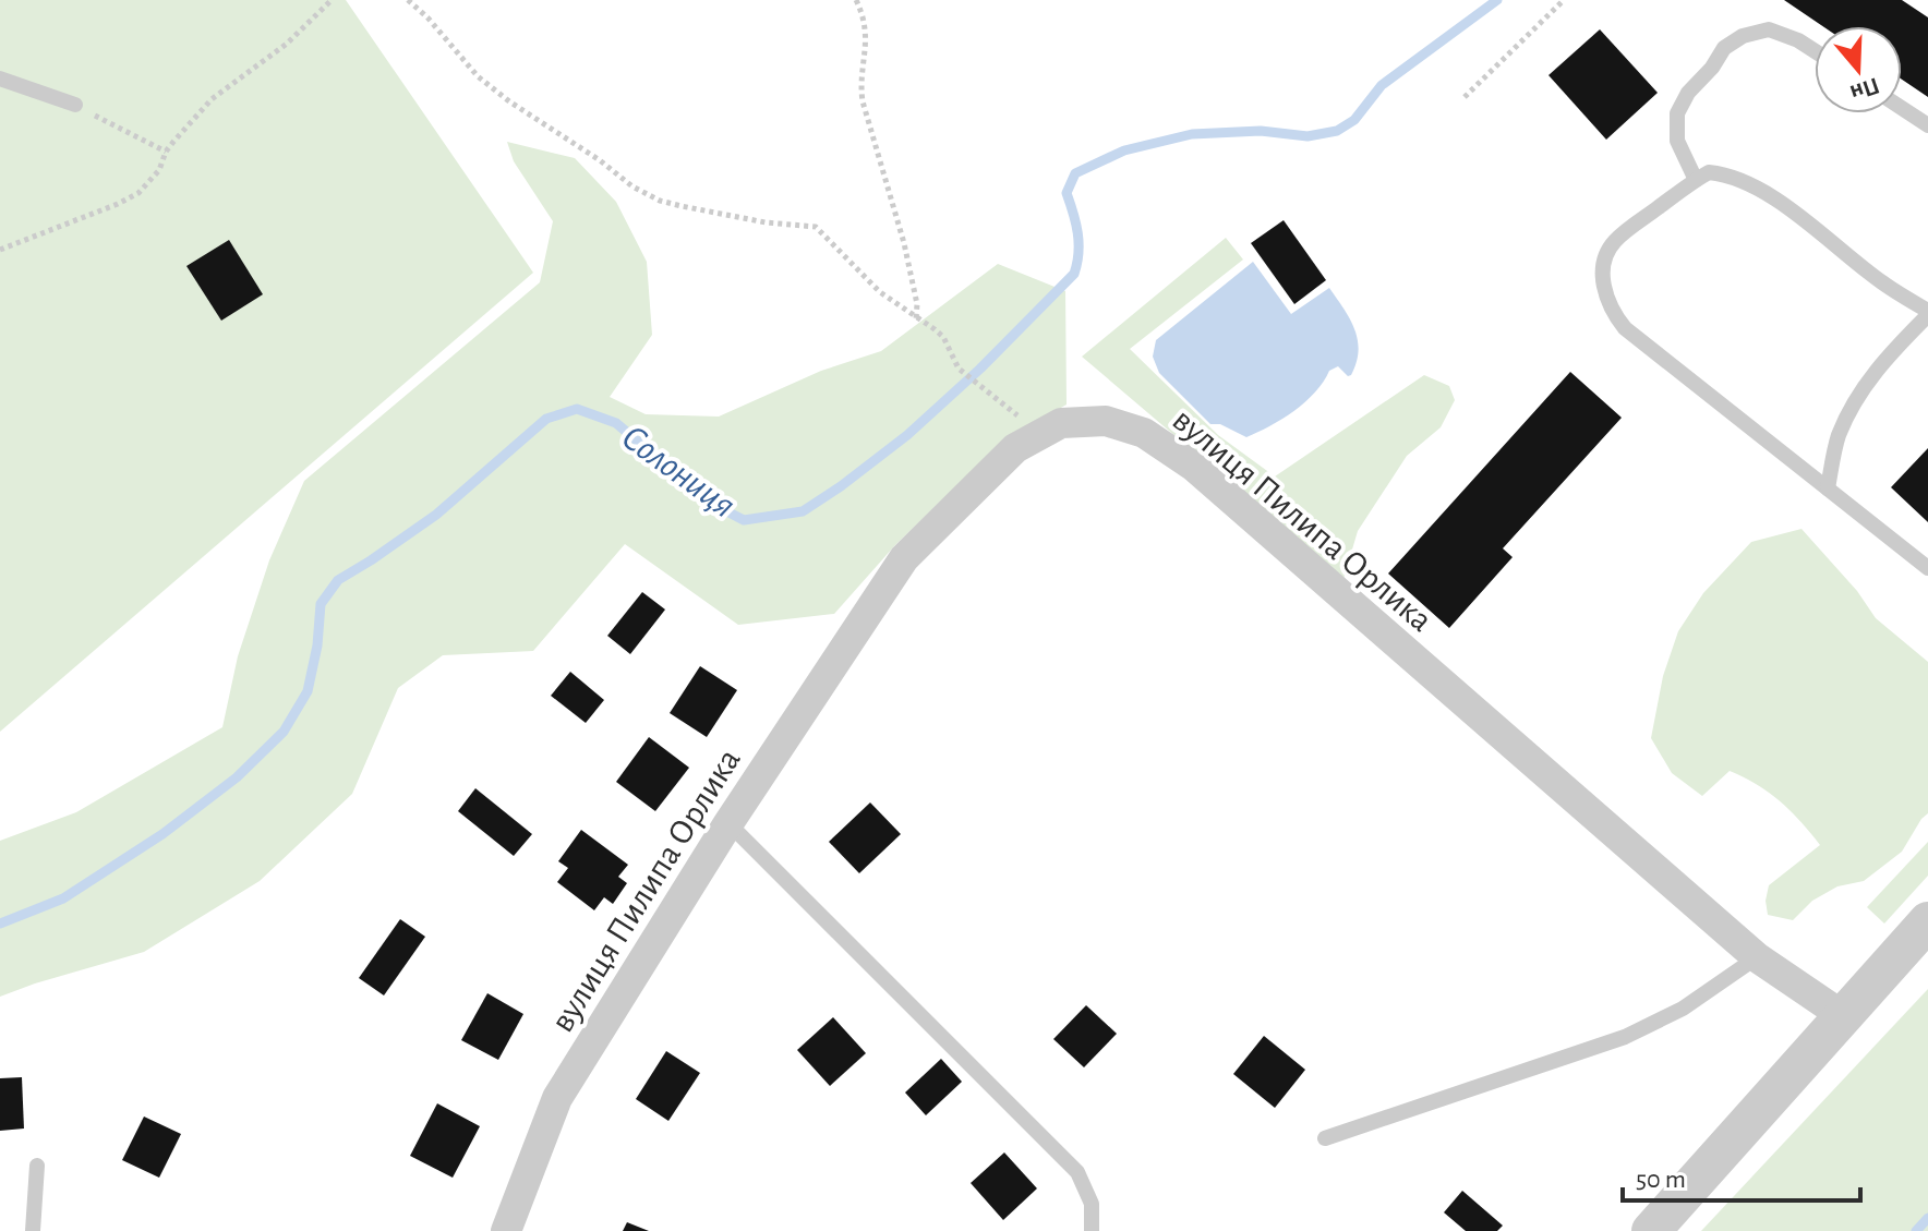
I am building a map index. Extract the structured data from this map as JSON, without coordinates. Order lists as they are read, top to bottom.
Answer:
{
  "streets": {
    "street": ["вулиця Пилипа Орлика"]
  },
  "water": ["Солониця"],
  "scale_bar": "50 m",
  "north": "bottom"
}
